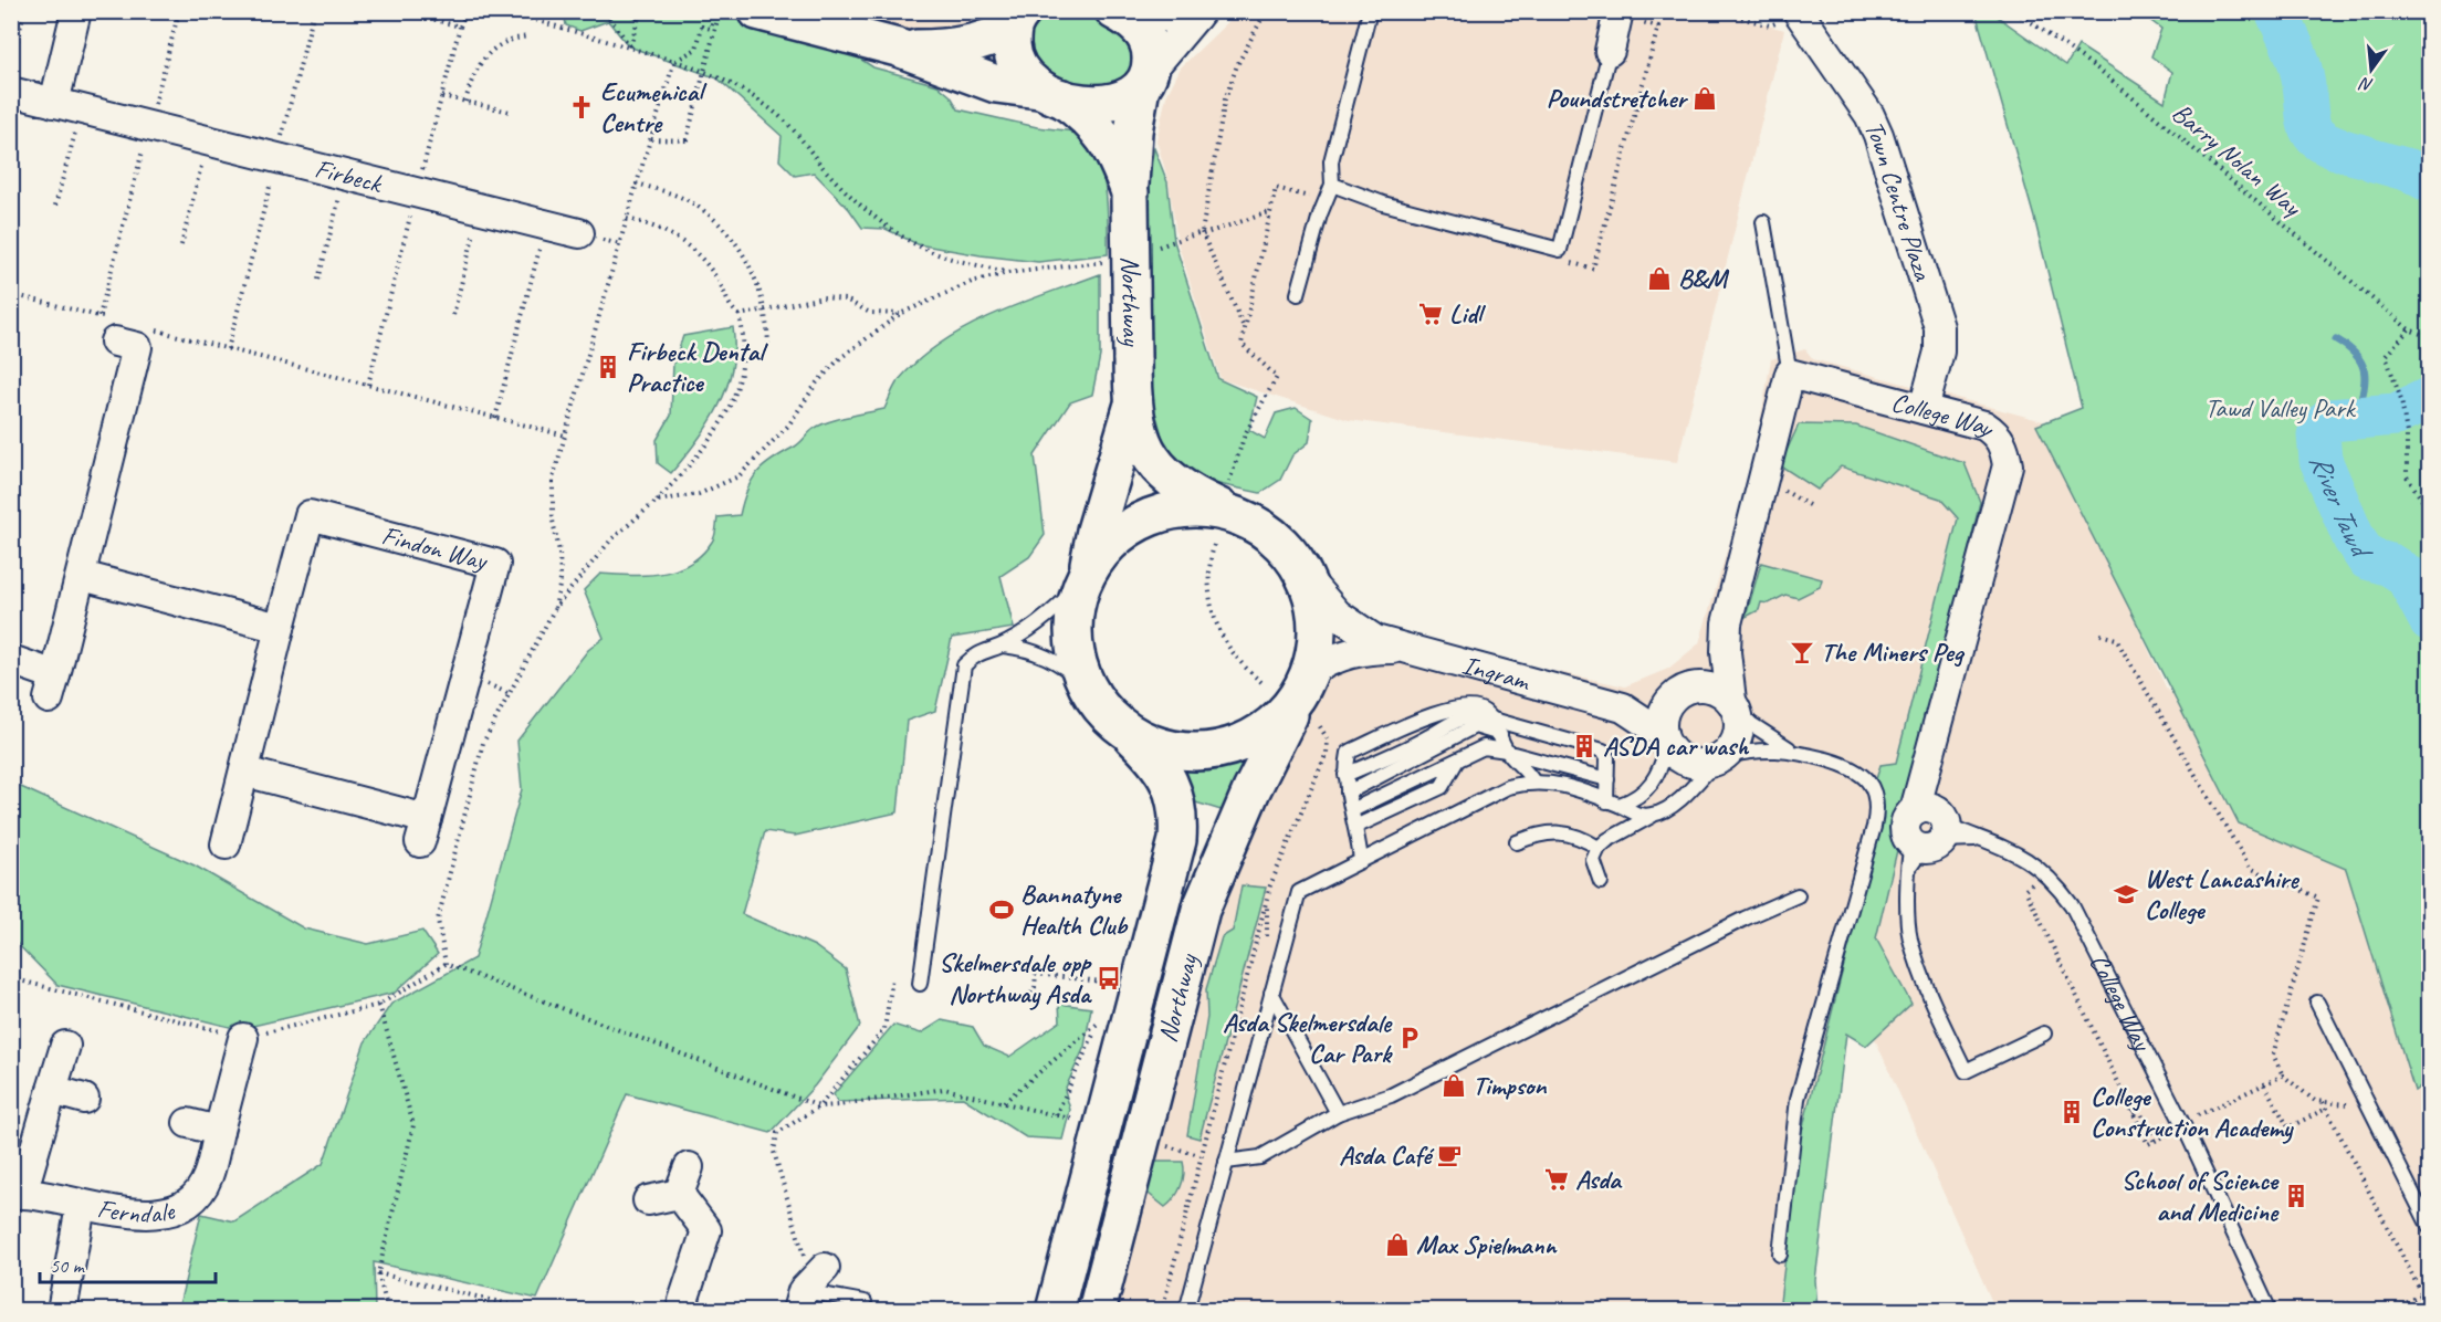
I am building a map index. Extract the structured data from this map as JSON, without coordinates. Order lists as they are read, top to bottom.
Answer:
{
  "streets": {
    "street": [
      "Firbeck",
      "Town Centre Plaza",
      "Northway",
      "College Way",
      "Findon Way",
      "Ingram",
      "Ferndale"
    ],
    "path": ["Barry Nolan Way"]
  },
  "crossings": [
    ["Town Centre Plaza", "College Way"],
    ["Northway", "Ingram"]
  ],
  "water": ["River Tawd"],
  "parks": ["Tawd Valley Park"],
  "places": {
    "shop": [
      "Poundstretcher",
      "B&M",
      "Timpson",
      "Max Spielmann"
    ],
    "church": ["Ecumenical Centre"],
    "supermarket": ["Lidl", "Asda"],
    "building": [
      "Firbeck Dental Practice",
      "ASDA car wash",
      "College Construction Academy",
      "School of Science and Medicine"
    ],
    "bar": ["The Miners Peg"],
    "school or university": ["West Lancashire College"],
    "sports": ["Bannatyne Health Club"],
    "bus stop": ["Skelmersdale opp Northway Asda"],
    "parking": ["Asda Skelmersdale Car Park"],
    "cafe": ["Asda Café"]
  },
  "scale_bar": "50 m",
  "north": "bottom"
}
